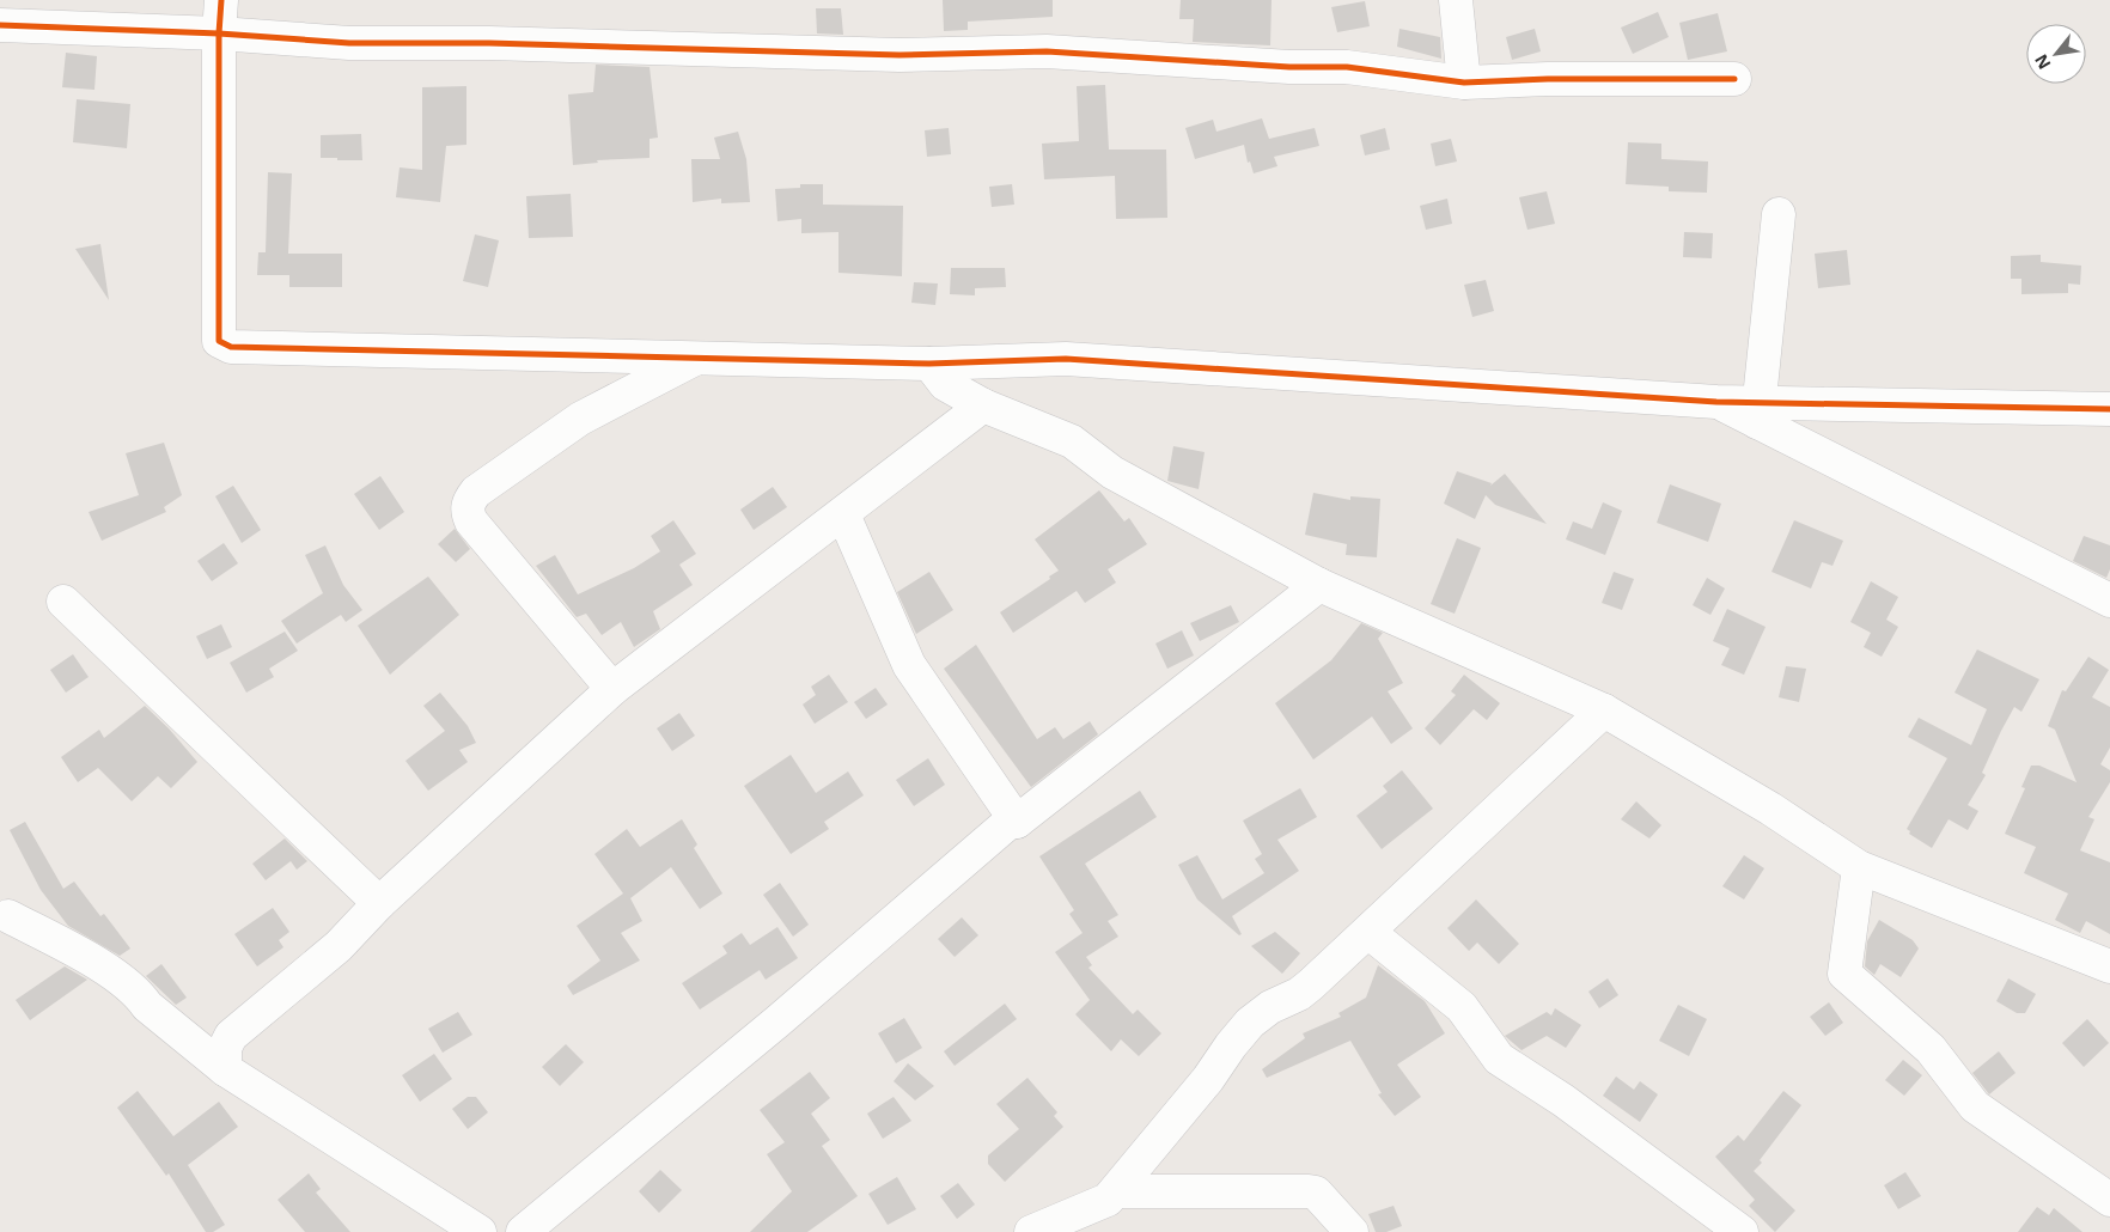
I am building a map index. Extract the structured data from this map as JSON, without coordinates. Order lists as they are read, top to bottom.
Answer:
{
  "north": "bottom left"
}
